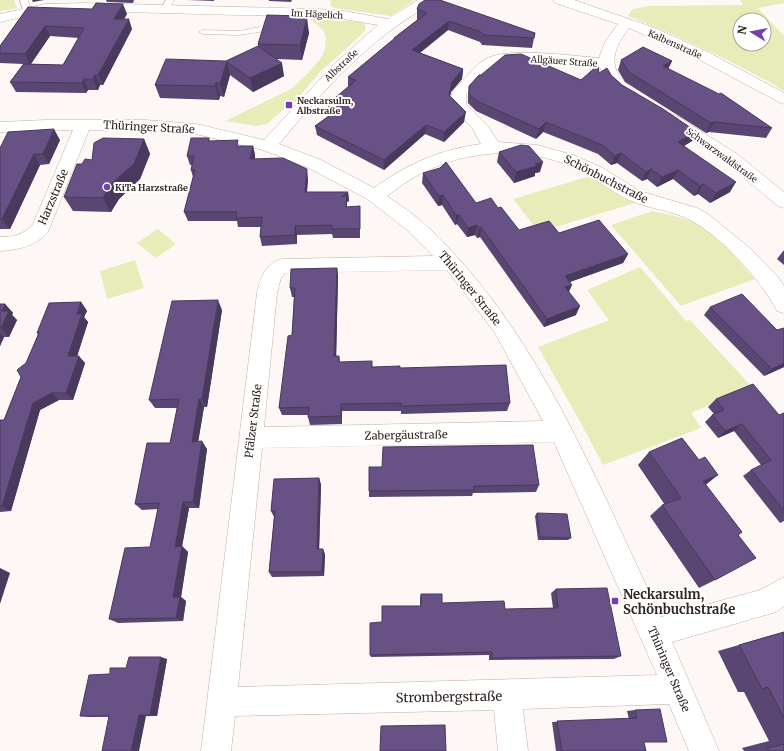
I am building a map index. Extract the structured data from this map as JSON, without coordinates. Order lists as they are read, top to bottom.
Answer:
{
  "streets": {
    "street": [
      "Im Hägelich",
      "Kalbenstraße",
      "Allgäuer Straße",
      "Albstraße",
      "Thüringer Straße",
      "Schwarzwaldstraße",
      "Schönbuchstraße",
      "Harzstraße",
      "Pfälzer Straße",
      "Zabergäustraße",
      "Strombergstraße"
    ]
  },
  "crossings": [
    ["Im Hägelich", "Albstraße"],
    ["Allgäuer Straße", "Schönbuchstraße"],
    ["Albstraße", "Thüringer Straße"],
    ["Thüringer Straße", "Schönbuchstraße"],
    ["Thüringer Straße", "Harzstraße"],
    ["Thüringer Straße", "Pfälzer Straße"],
    ["Thüringer Straße", "Zabergäustraße"],
    ["Thüringer Straße", "Strombergstraße"],
    ["Pfälzer Straße", "Zabergäustraße"],
    ["Pfälzer Straße", "Strombergstraße"]
  ],
  "places": {
    "transit": ["Neckarsulm, Albstraße", "Neckarsulm, Schönbuchstraße"],
    "other": ["KiTa Harzstraße"]
  },
  "north": "left"
}
